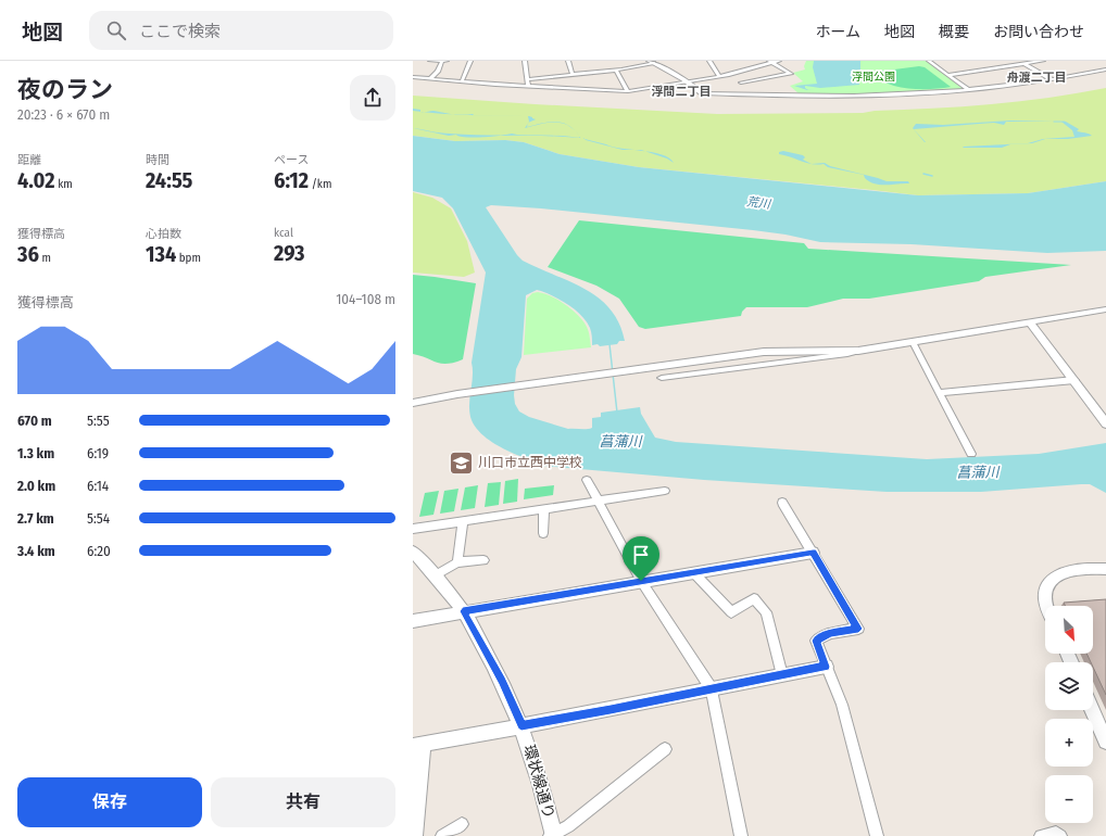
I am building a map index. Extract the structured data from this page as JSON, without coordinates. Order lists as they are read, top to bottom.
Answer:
{
  "streets": {
    "street": ["環状線通り"]
  },
  "districts": ["舟渡二丁目", "浮間二丁目"],
  "water": ["荒川", "菖蒲川"],
  "parks": ["浮間公園"],
  "places": {
    "school or university": ["川口市立西中学校"]
  },
  "north": "bottom right",
  "page": {
    "header": "地図",
    "search": "ここで検索",
    "nav": [
      "ホーム",
      "地図",
      "概要",
      "お問い合わせ"
    ],
    "heading": ["夜のラン", "20:23 · 6 × 670 m"],
    "stats": [
      ["距離", "4.02 km"],
      ["時間", "24:55"],
      ["ペース", "6:12 /km"],
      ["獲得標高", "36 m"],
      ["心拍数", "134 bpm"],
      ["kcal", "293"]
    ],
    "chart": ["獲得標高", "104–108 m"],
    "list": [
      {
        "name": "670 m",
        "note": "5:55"
      },
      {
        "name": "1.3 km",
        "note": "6:19"
      },
      {
        "name": "2.0 km",
        "note": "6:14"
      },
      {
        "name": "2.7 km",
        "note": "5:54"
      },
      {
        "name": "3.4 km",
        "note": "6:20"
      }
    ],
    "map_buttons": ["+", "−"],
    "buttons": ["保存", "共有"]
  }
}
